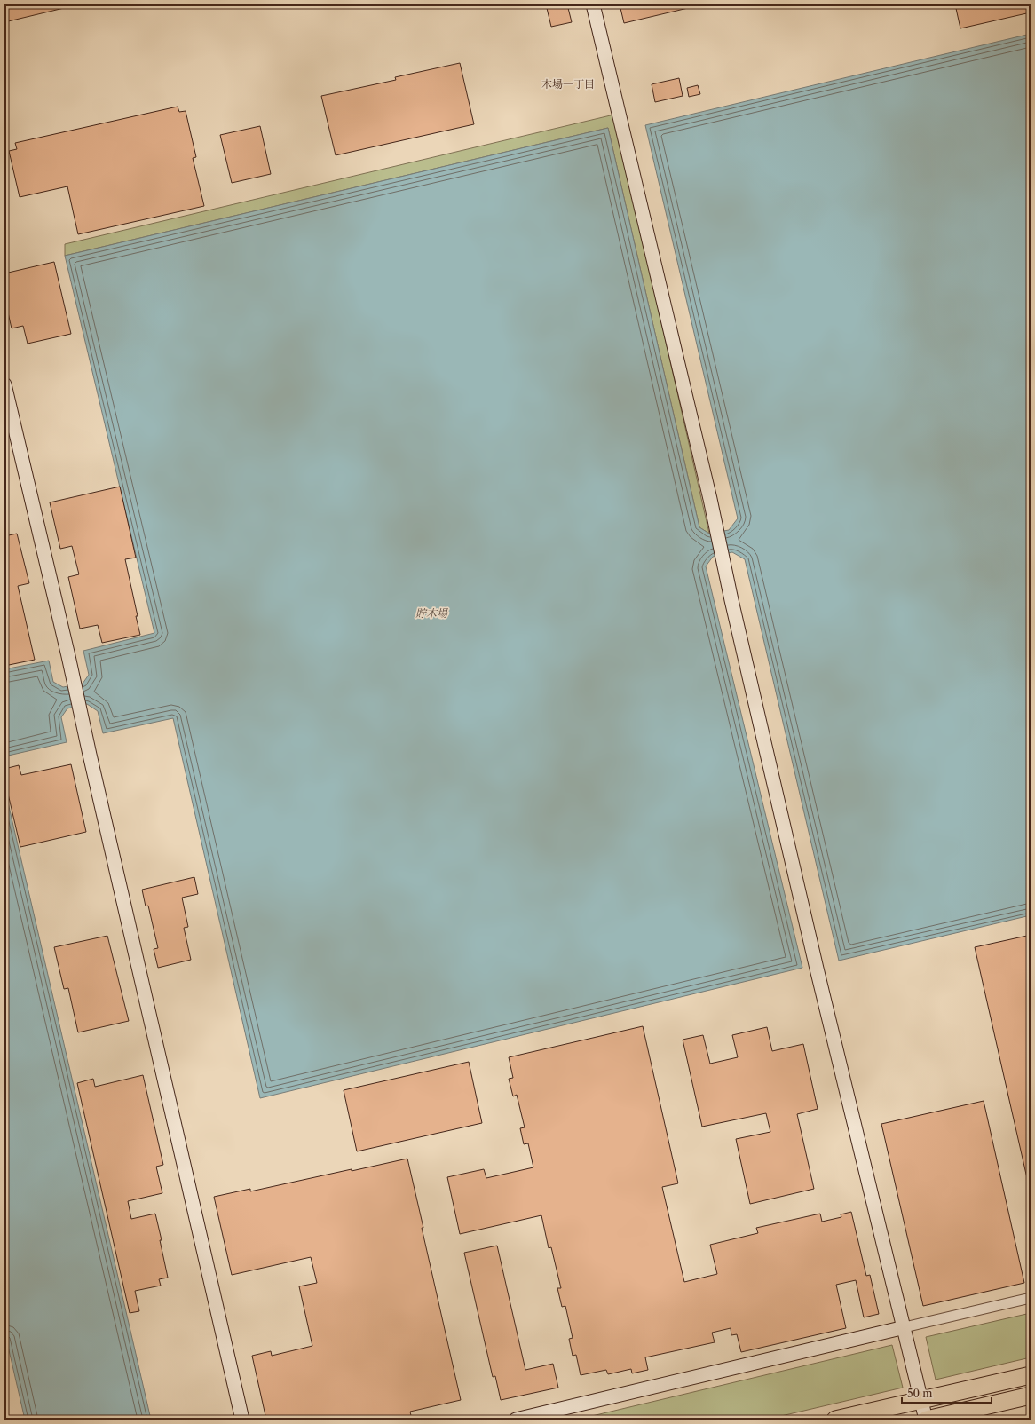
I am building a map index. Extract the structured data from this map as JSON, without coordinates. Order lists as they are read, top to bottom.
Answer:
{
  "districts": ["木場一丁目"],
  "water": ["貯木場"],
  "scale_bar": "50 m"
}
